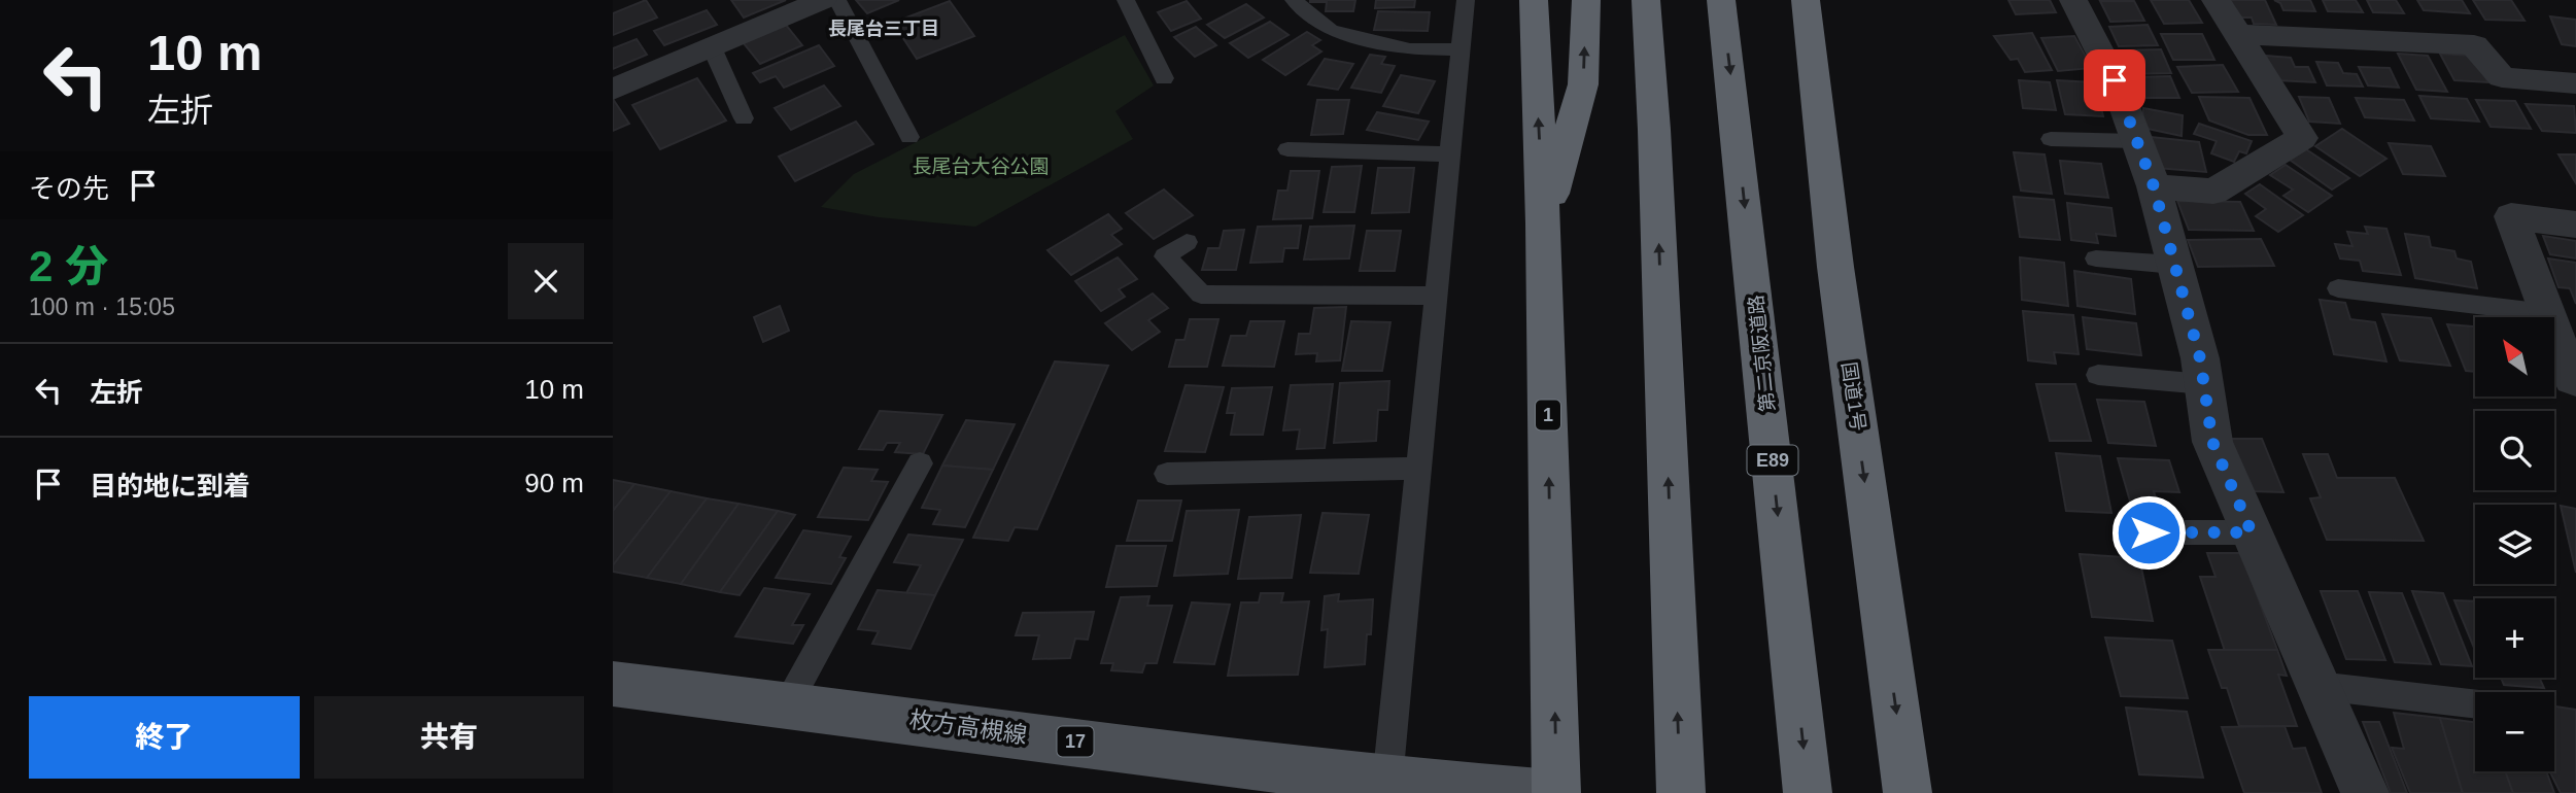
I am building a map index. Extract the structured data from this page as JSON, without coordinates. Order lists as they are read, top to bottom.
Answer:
{
  "streets": {
    "highway": [
      "第二京阪道路",
      "国道1号",
      "1",
      "E89"
    ],
    "main road": ["枚方高槻線", "17"]
  },
  "districts": ["長尾台三丁目"],
  "parks": ["長尾台大谷公園"],
  "north": "top left",
  "page": {
    "turn": ["10 m", "左折"],
    "then": "その先",
    "heading": ["2 分", "100 m · 15:05"],
    "map_buttons": ["+", "−"],
    "list": [
      {
        "name": "左折",
        "value": "10 m"
      },
      {
        "name": "目的地に到着",
        "value": "90 m"
      }
    ],
    "buttons": ["終了", "共有"]
  }
}
